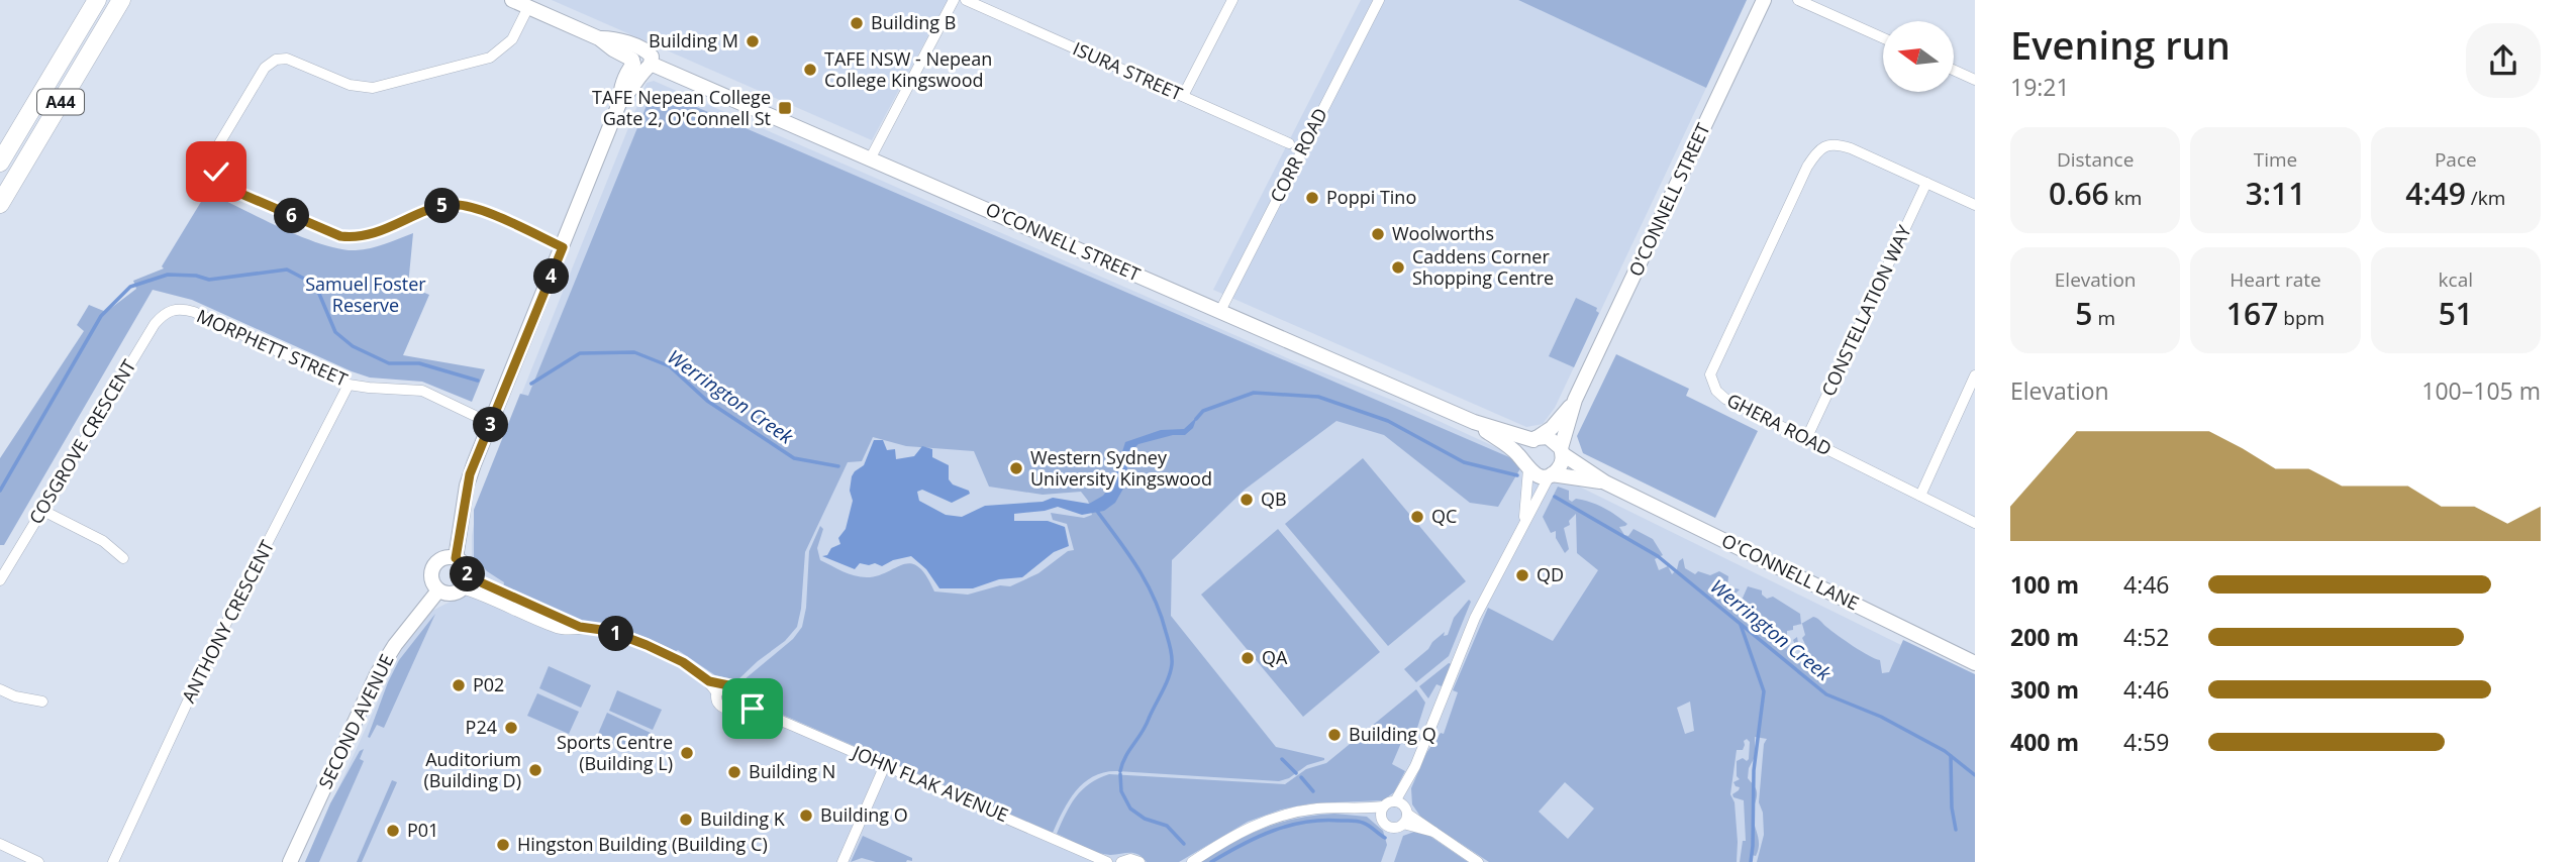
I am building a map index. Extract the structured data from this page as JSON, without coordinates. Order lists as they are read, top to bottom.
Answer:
{
  "streets": {
    "highway": ["A44"],
    "street": [
      "ISURA STREET",
      "CORR ROAD",
      "O'CONNELL STREET",
      "CONSTELLATION WAY",
      "MORPHETT STREET",
      "GHERA ROAD",
      "COSGROVE CRESCENT",
      "O'CONNELL LANE",
      "ANTHONY CRESCENT",
      "SECOND AVENUE",
      "JOHN FLAK AVENUE"
    ]
  },
  "crossings": [
    ["CORR ROAD", "O'CONNELL STREET"],
    ["O'CONNELL STREET", "O'CONNELL LANE"],
    ["CONSTELLATION WAY", "GHERA ROAD"],
    ["MORPHETT STREET", "COSGROVE CRESCENT"],
    ["MORPHETT STREET", "ANTHONY CRESCENT"]
  ],
  "water": ["Werrington Creek"],
  "parks": ["Samuel Foster Reserve"],
  "places": {
    "other": [
      "Building B",
      "Building M",
      "TAFE NSW - Nepean College Kingswood",
      "Poppi Tino",
      "Woolworths",
      "Caddens Corner Shopping Centre",
      "Western Sydney University Kingswood",
      "QB",
      "QC",
      "QD",
      "QA",
      "P02",
      "P24",
      "Building Q",
      "Sports Centre (Building L)",
      "Auditorium (Building D)",
      "Building N",
      "Building O",
      "Building K",
      "P01",
      "Hingston Building (Building C)"
    ],
    "transit": ["TAFE Nepean College Gate 2, O'Connell St"]
  },
  "north": "left",
  "page": {
    "heading": ["Evening run", "19:21"],
    "stats": [
      ["Distance", "0.66 km"],
      ["Time", "3:11"],
      ["Pace", "4:49 /km"],
      ["Elevation", "5 m"],
      ["Heart rate", "167 bpm"],
      ["kcal", "51"]
    ],
    "pins": [
      "5",
      "6",
      "4",
      "3",
      "2",
      "1"
    ],
    "chart": ["Elevation", "100–105 m"],
    "list": [
      {
        "name": "100 m",
        "note": "4:46"
      },
      {
        "name": "200 m",
        "note": "4:52"
      },
      {
        "name": "300 m",
        "note": "4:46"
      },
      {
        "name": "400 m",
        "note": "4:59"
      }
    ]
  }
}
